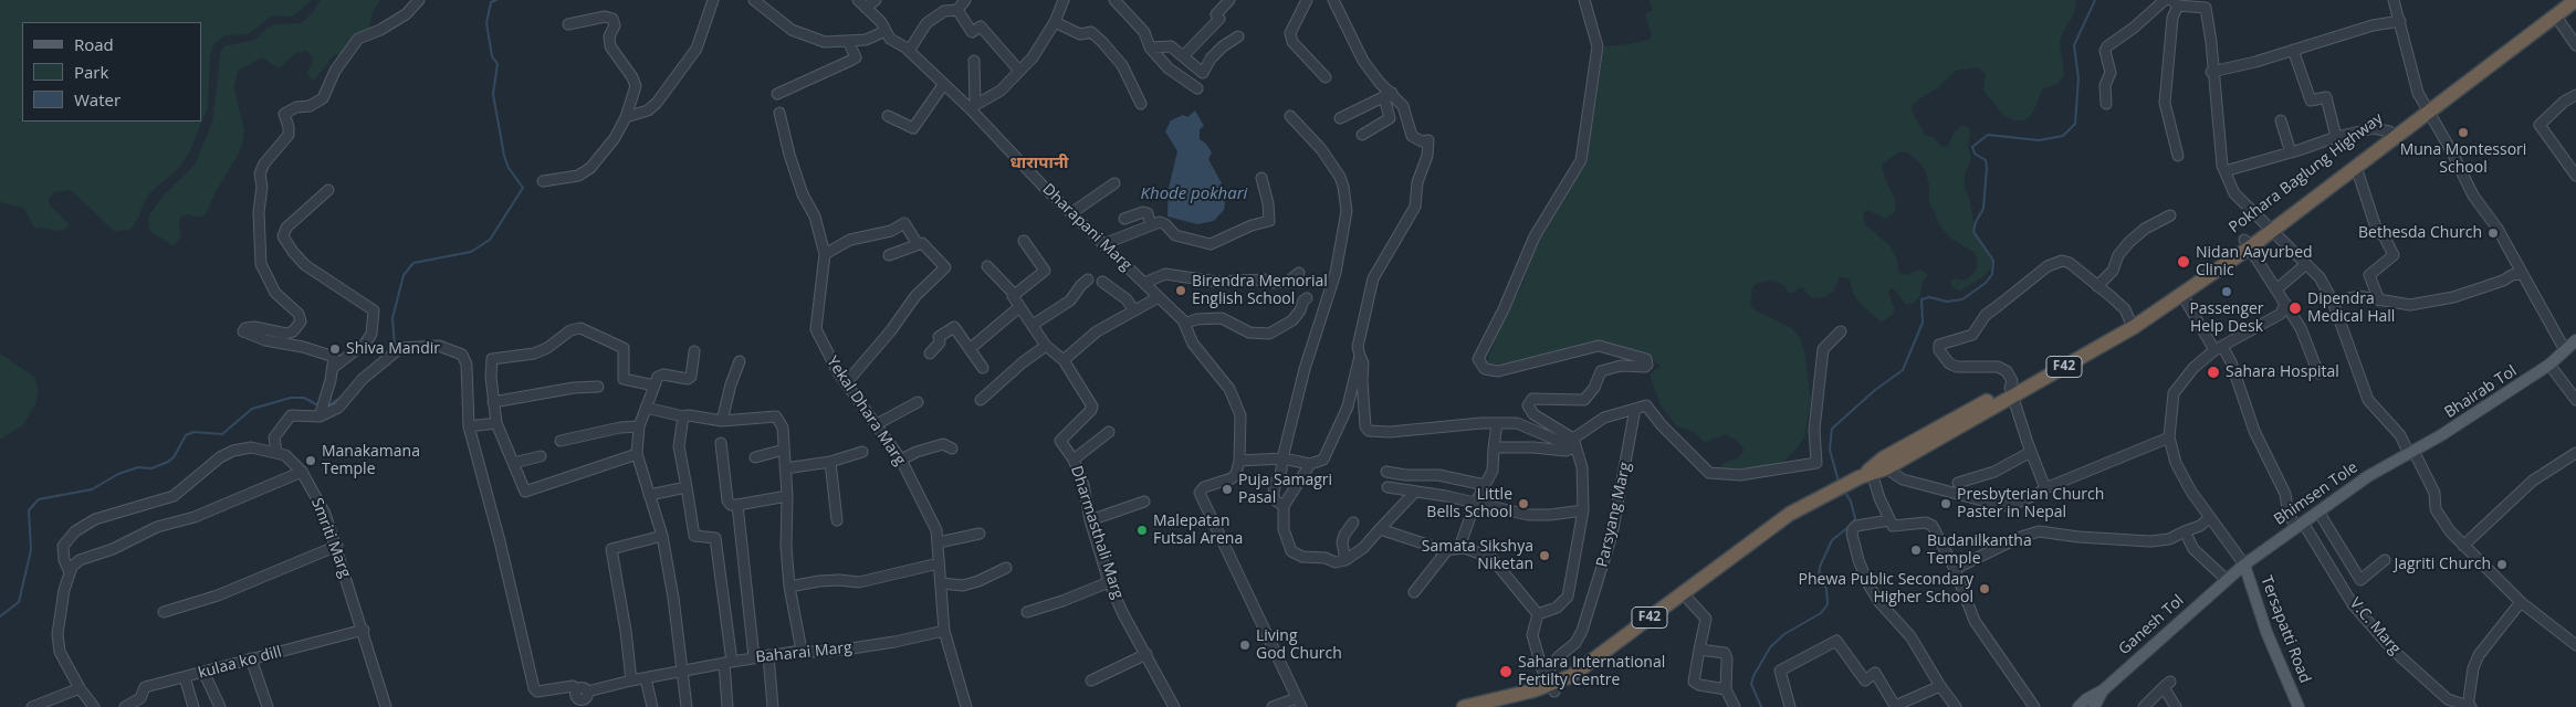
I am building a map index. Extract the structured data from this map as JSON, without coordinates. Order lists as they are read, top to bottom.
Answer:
{
  "streets": {
    "highway": ["Pokhara Baglung Highway", "F42"],
    "main road": [
      "Bhairab Tol",
      "Bhimsen Tole",
      "Ganesh Tol",
      "Tersapatti Road"
    ],
    "street": [
      "Dharapani Marg",
      "Yekal Dhara Marg",
      "Parsyang Marg",
      "Dharmasthali Marg",
      "Smriti Marg",
      "V.C. Marg",
      "Baharai Marg",
      "kulaa ko dill"
    ]
  },
  "crossings": [
    ["Pokhara Baglung Highway", "F42"],
    ["Pokhara Baglung Highway", "V.C. Marg"],
    ["F42", "Parsyang Marg"],
    ["Bhairab Tol", "Bhimsen Tole"],
    ["Yekal Dhara Marg", "Baharai Marg"],
    ["Bhimsen Tole", "Ganesh Tol"],
    ["Bhimsen Tole", "V.C. Marg"],
    ["Bhimsen Tole", "Tersapatti Road"],
    ["Smriti Marg", "kulaa ko dill"],
    ["Ganesh Tol", "Tersapatti Road"]
  ],
  "districts": ["धारापानी"],
  "water": ["Khode pokhari"],
  "places": [
    "Muna Montessori School",
    "Bethesda Church",
    "Nidan Aayurbed Clinic",
    "Birendra Memorial English School",
    "Passenger Help Desk",
    "Dipendra Medical Hall",
    "Shiva Mandir",
    "Sahara Hospital",
    "Manakamana Temple",
    "Puja Samagri Pasal",
    "Little Bells School",
    "Presbyterian Church Paster in Nepal",
    "Malepatan Futsal Arena",
    "Budanilkantha Temple",
    "Samata Sikshya Niketan",
    "Jagriti Church",
    "Phewa Public Secondary Higher School",
    "Living God Church",
    "Sahara International Fertilty Centre"
  ],
  "legend": ["Road", "Park", "Water"]
}
